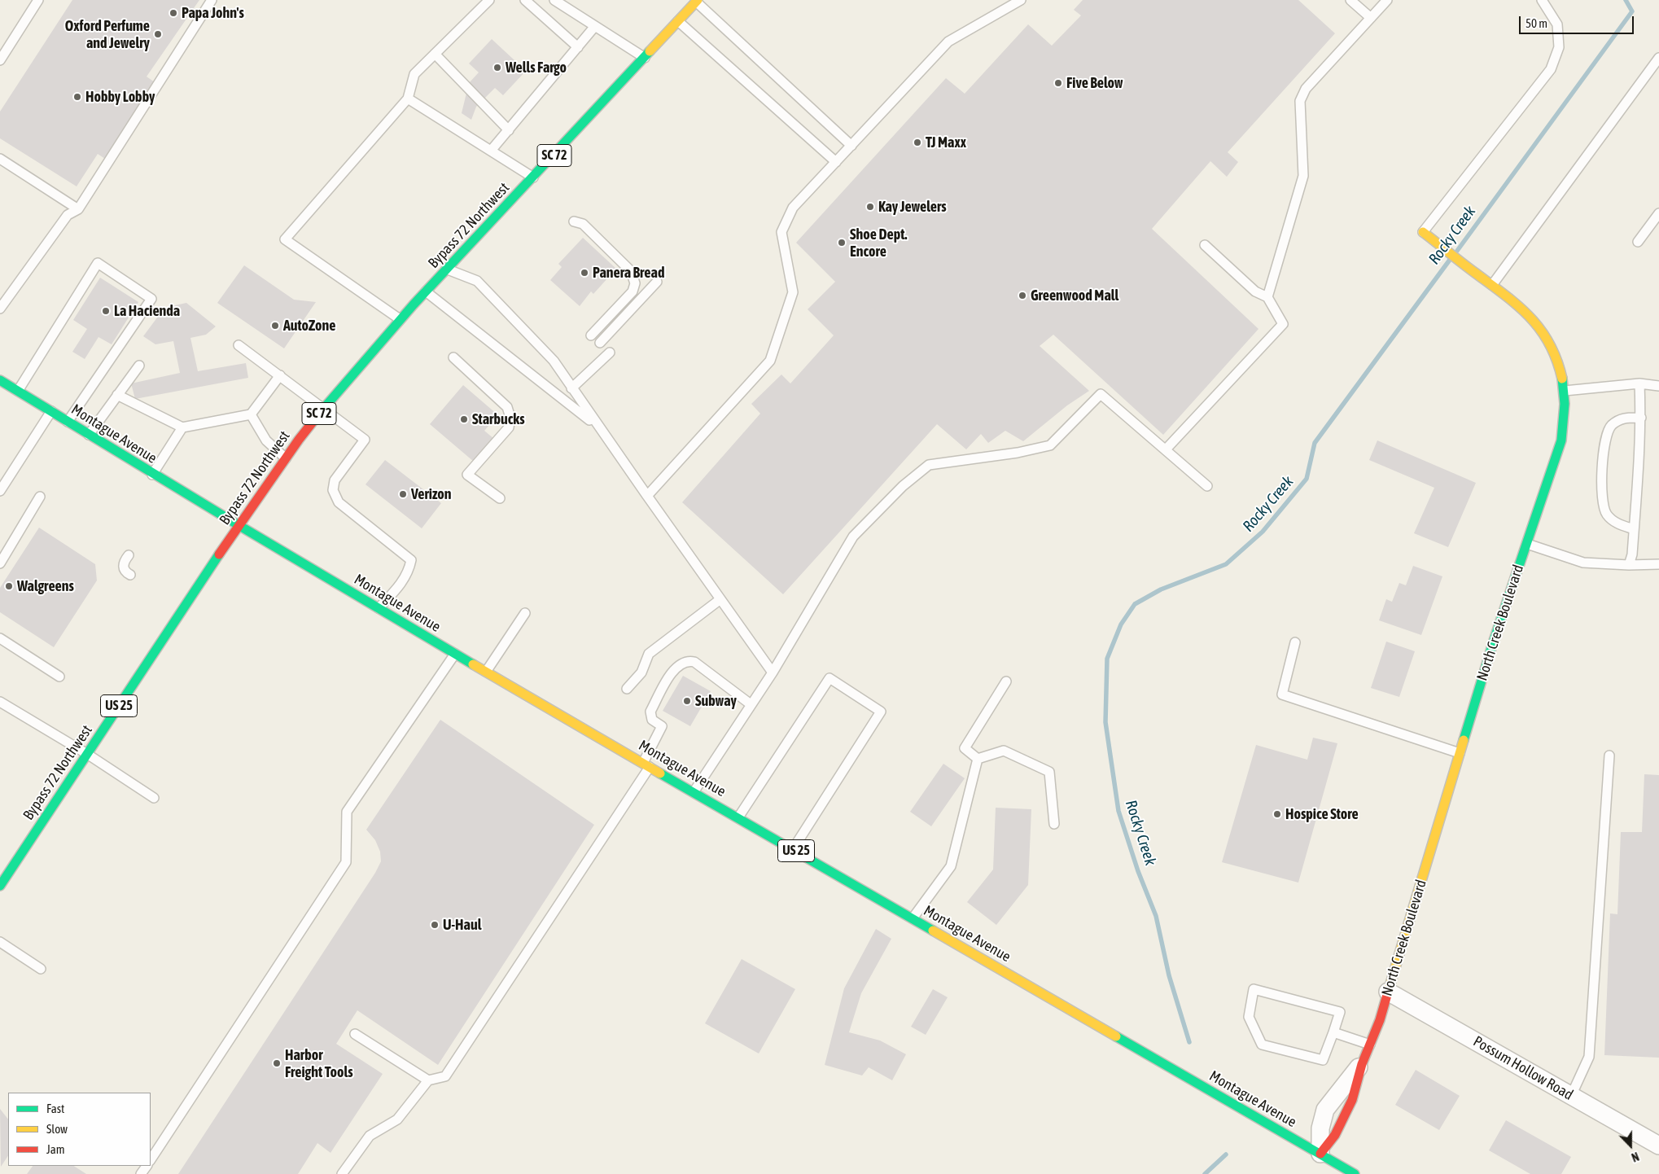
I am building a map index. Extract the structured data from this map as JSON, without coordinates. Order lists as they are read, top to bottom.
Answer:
{
  "streets": {
    "main road": [
      "SC 72",
      "Bypass 72 Northwest",
      "Montague Avenue",
      "North Creek Boulevard",
      "US 25"
    ],
    "street": ["Possum Hollow Road"]
  },
  "crossings": [
    ["Bypass 72 Northwest", "Montague Avenue"],
    ["Montague Avenue", "North Creek Boulevard"],
    ["North Creek Boulevard", "Possum Hollow Road"]
  ],
  "water": ["Rocky Creek"],
  "places": [
    "Papa John's",
    "Oxford Perfume and Jewelry",
    "Wells Fargo",
    "Five Below",
    "Hobby Lobby",
    "TJ Maxx",
    "Kay Jewelers",
    "Shoe Dept. Encore",
    "Panera Bread",
    "Greenwood Mall",
    "La Hacienda",
    "AutoZone",
    "Starbucks",
    "Verizon",
    "Walgreens",
    "Subway",
    "Hospice Store",
    "U-Haul",
    "Harbor Freight Tools"
  ],
  "legend": ["Fast", "Slow", "Jam"],
  "scale_bar": "50 m",
  "north": "bottom"
}
